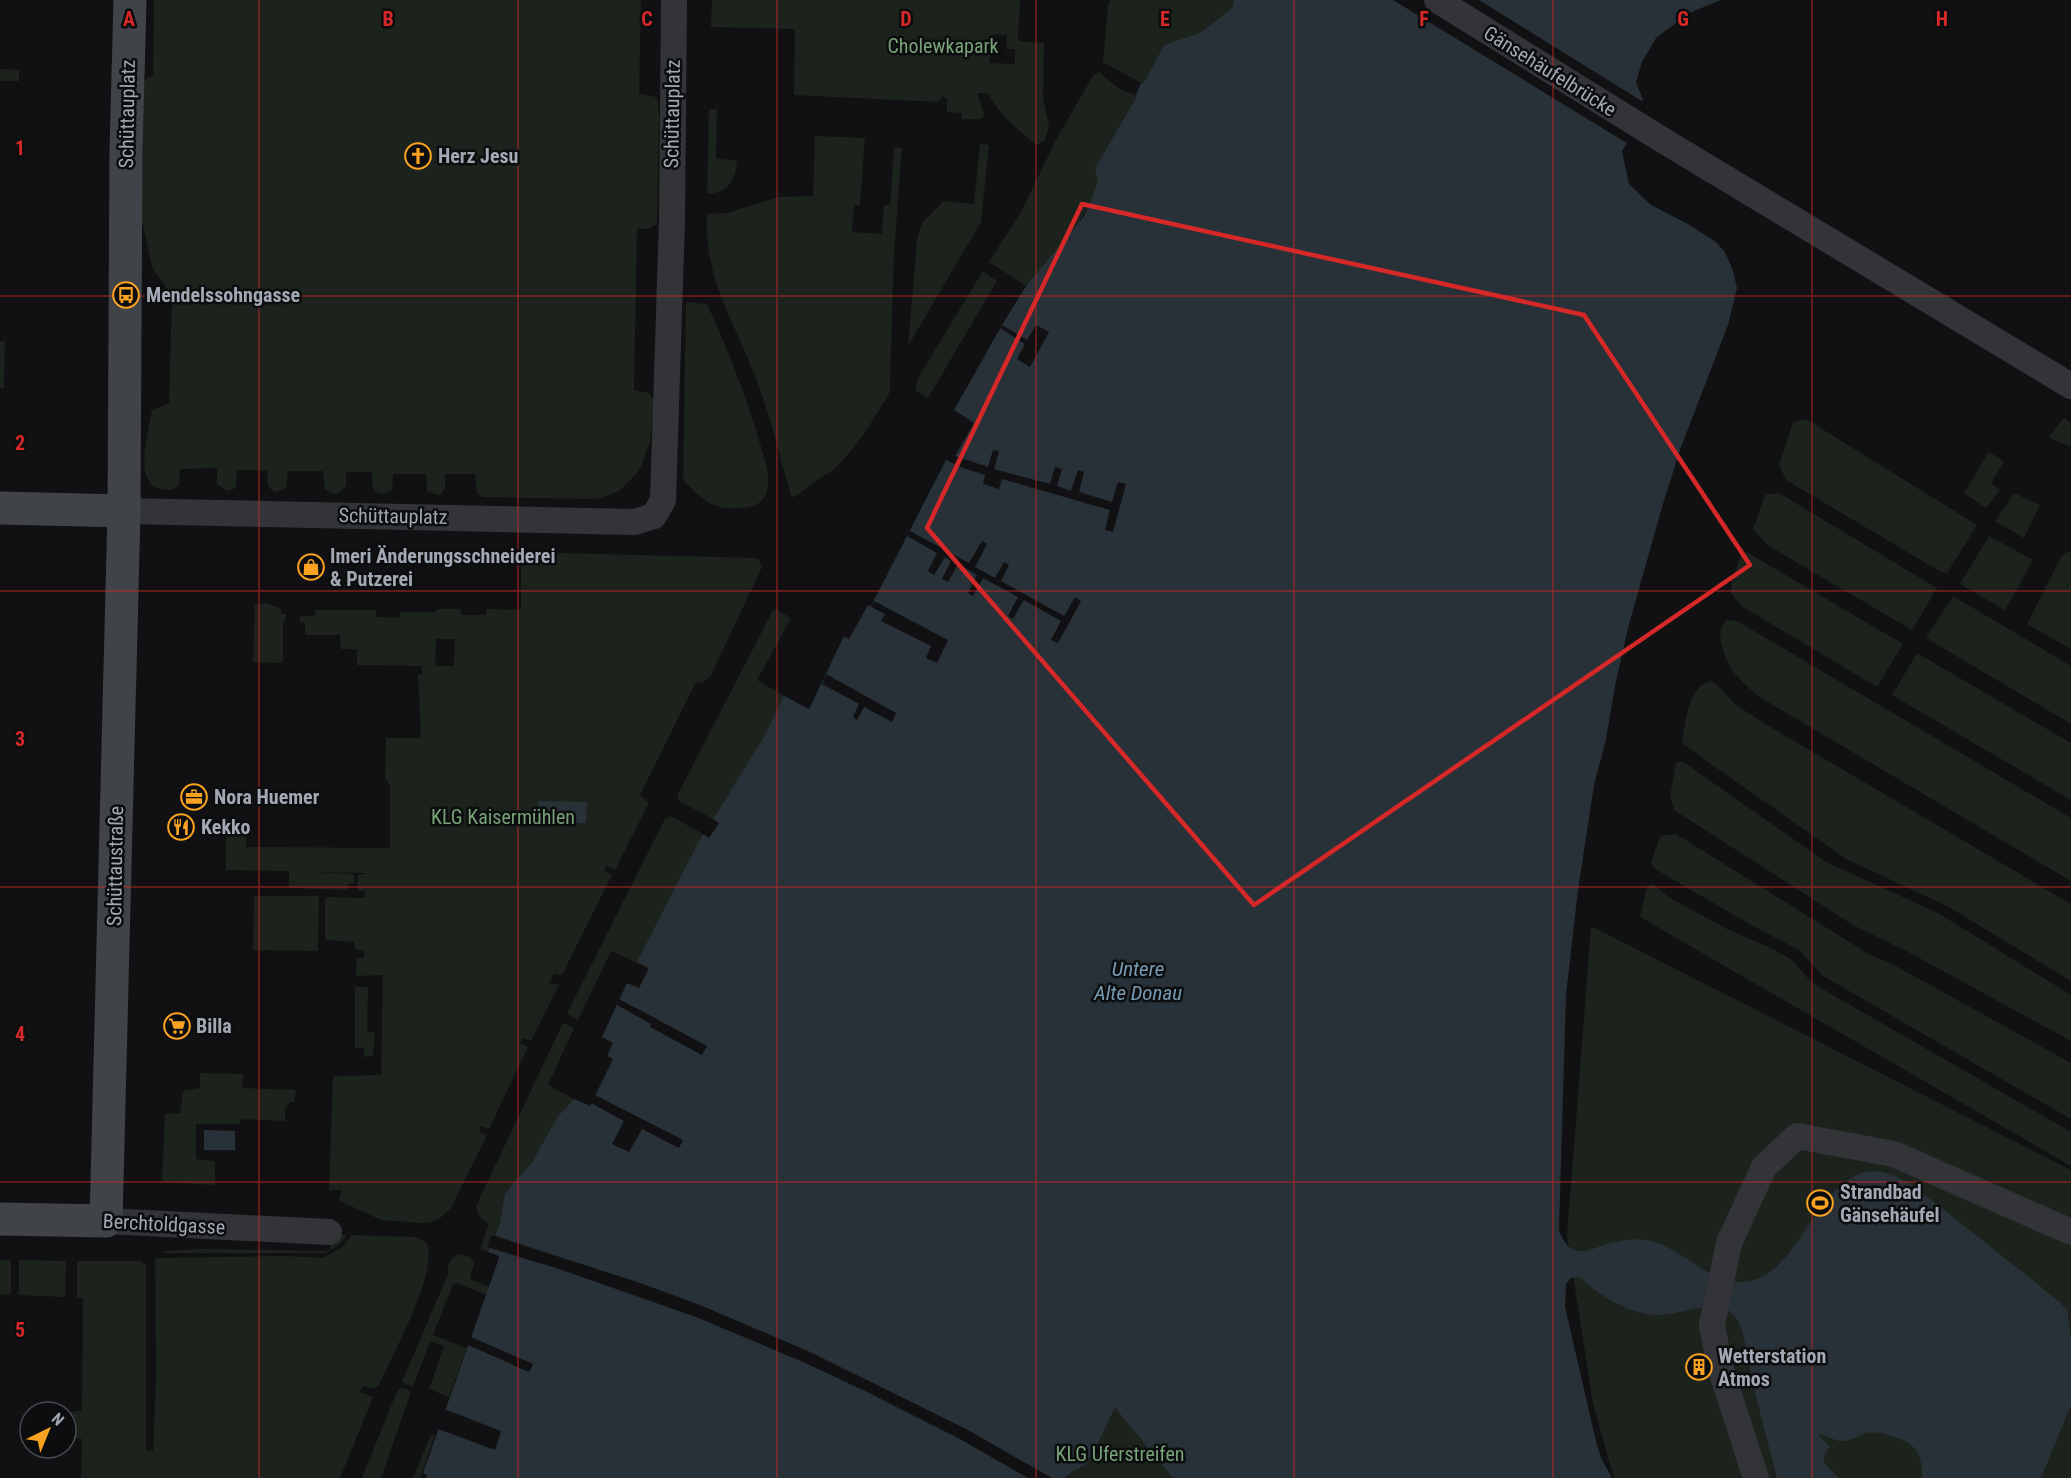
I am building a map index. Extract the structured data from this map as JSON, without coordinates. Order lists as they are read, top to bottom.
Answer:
{
  "streets": {
    "street": [
      "Gänsehäufelbrücke",
      "Schüttauplatz",
      "Schüttaustraße",
      "Berchtoldgasse"
    ]
  },
  "crossings": [
    ["Schüttauplatz", "Schüttaustraße"],
    ["Schüttaustraße", "Berchtoldgasse"]
  ],
  "water": ["Untere Alte Donau"],
  "parks": ["Cholewkapark", "KLG Kaisermühlen", "KLG Uferstreifen"],
  "places": {
    "church": ["Herz Jesu"],
    "bus stop": ["Mendelssohngasse"],
    "shop": ["Imeri Änderungsschneiderei & Putzerei"],
    "office": ["Nora Huemer"],
    "restaurant": ["Kekko"],
    "supermarket": ["Billa"],
    "sports": ["Strandbad Gänsehäufel"],
    "building": ["Wetterstation Atmos"]
  },
  "north": "top right",
  "grid": {
    "columns": [
      "A",
      "B",
      "C",
      "D",
      "E",
      "F",
      "G",
      "H"
    ],
    "rows": [
      "1",
      "2",
      "3",
      "4",
      "5"
    ]
  }
}
